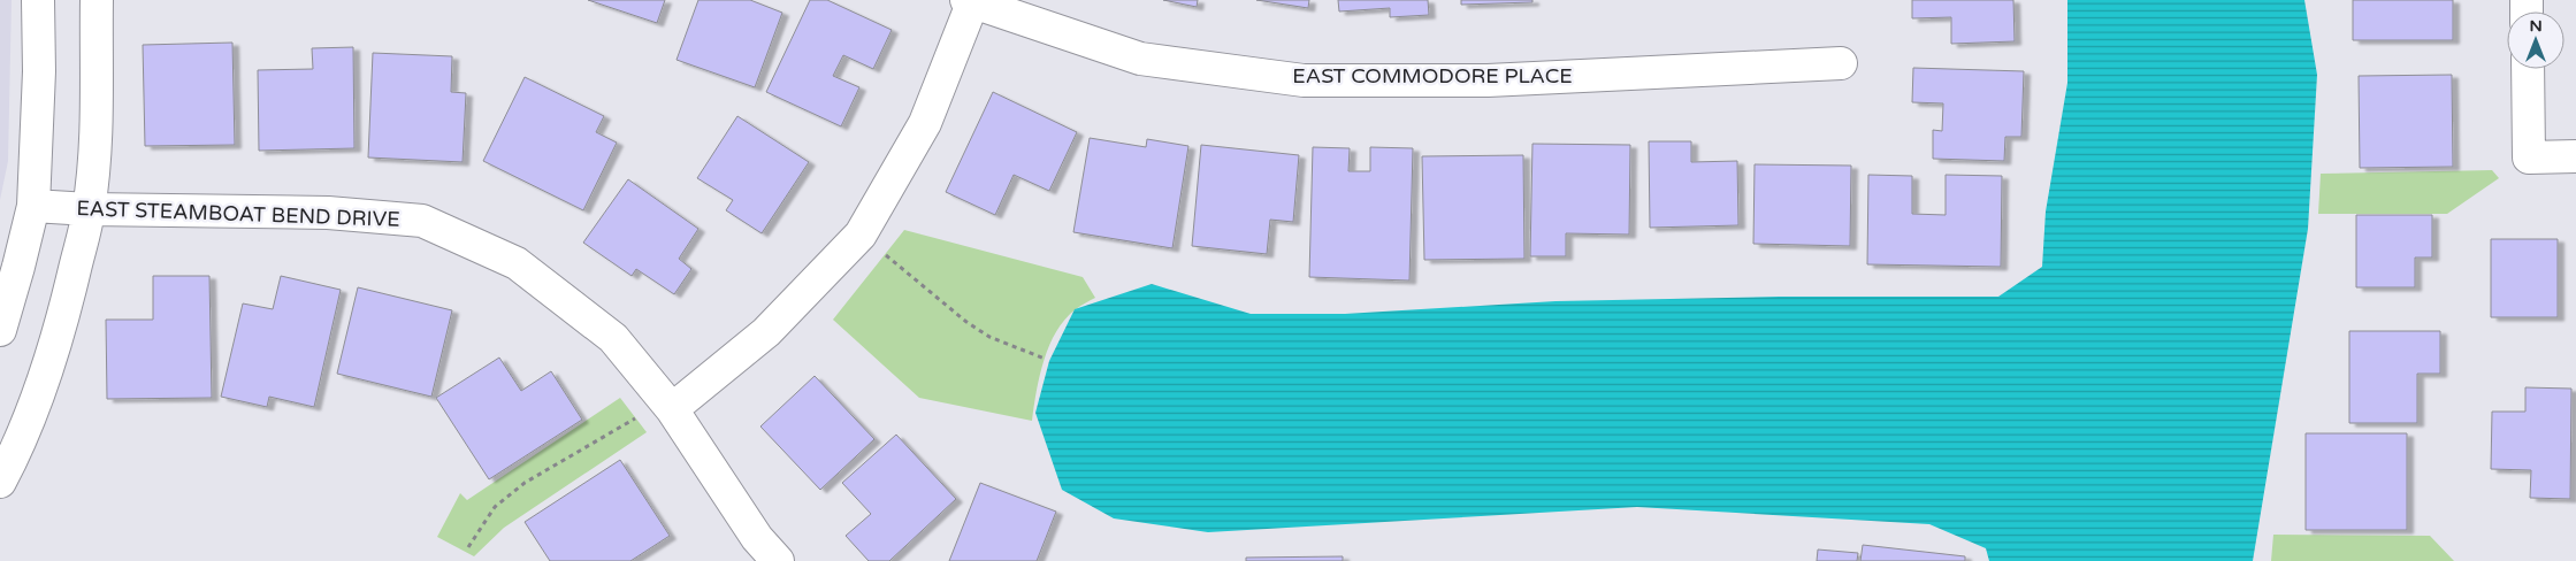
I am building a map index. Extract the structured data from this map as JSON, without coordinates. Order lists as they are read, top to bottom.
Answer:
{
  "streets": {
    "street": ["EAST COMMODORE PLACE", "EAST STEAMBOAT BEND DRIVE"]
  },
  "north": "top"
}
